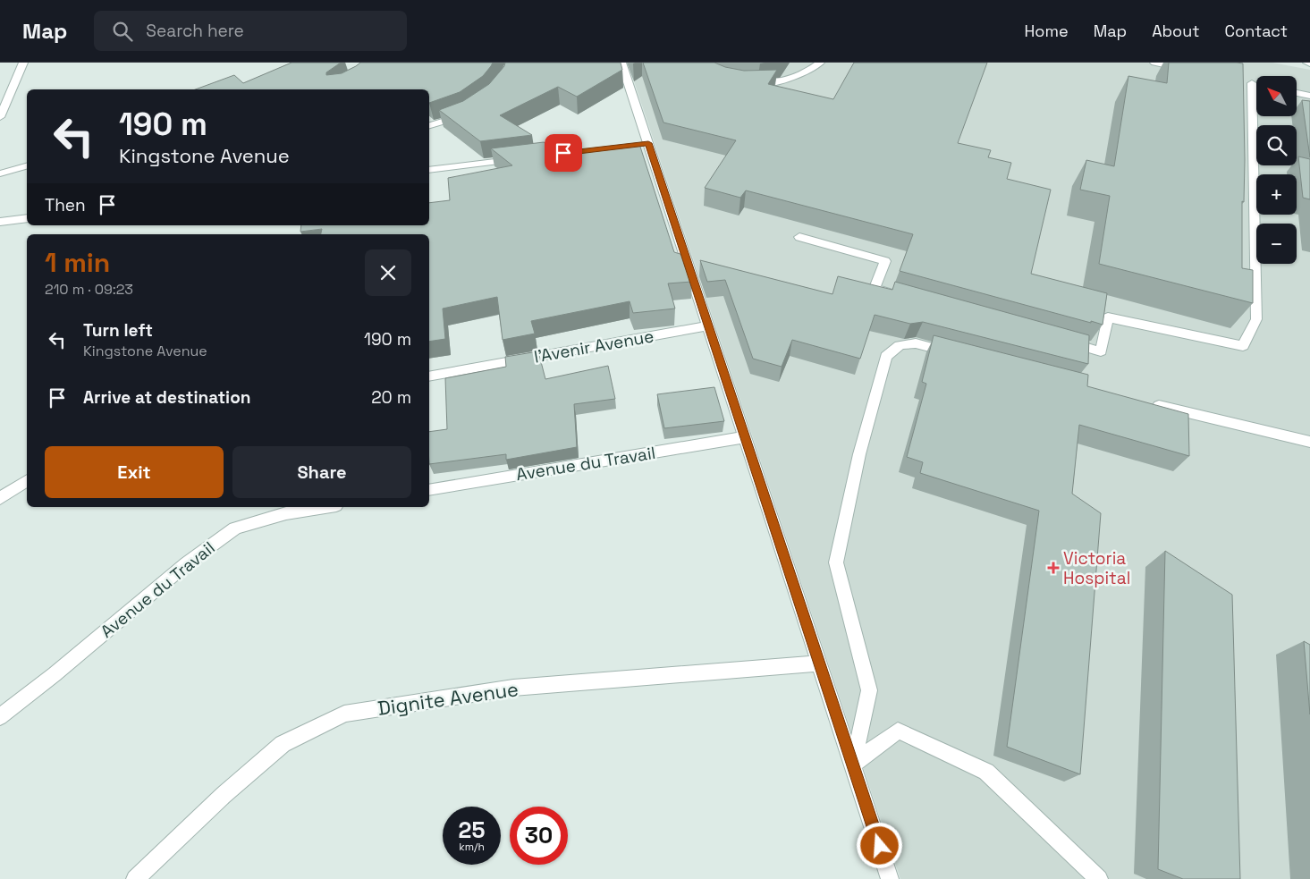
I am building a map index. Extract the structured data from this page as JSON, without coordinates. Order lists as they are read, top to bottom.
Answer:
{
  "streets": {
    "street": ["l'Avenir Avenue", "Avenue du Travail", "Dignite Avenue"]
  },
  "places": {
    "health": ["Victoria Hospital"]
  },
  "north": "top left",
  "page": {
    "header": "Map",
    "search": "Search here",
    "nav": [
      "Home",
      "Map",
      "About",
      "Contact"
    ],
    "map_buttons": ["+", "−"],
    "turn": ["190 m", "Kingstone Avenue"],
    "then": "Then",
    "heading": ["1 min", "210 m · 09:23"],
    "list": [
      {
        "name": "Turn left",
        "note": "Kingstone Avenue",
        "value": "190 m"
      },
      {
        "name": "Arrive at destination",
        "value": "20 m"
      }
    ],
    "buttons": ["Exit", "Share"],
    "speed": "25 km/h",
    "limit": "30"
  }
}
